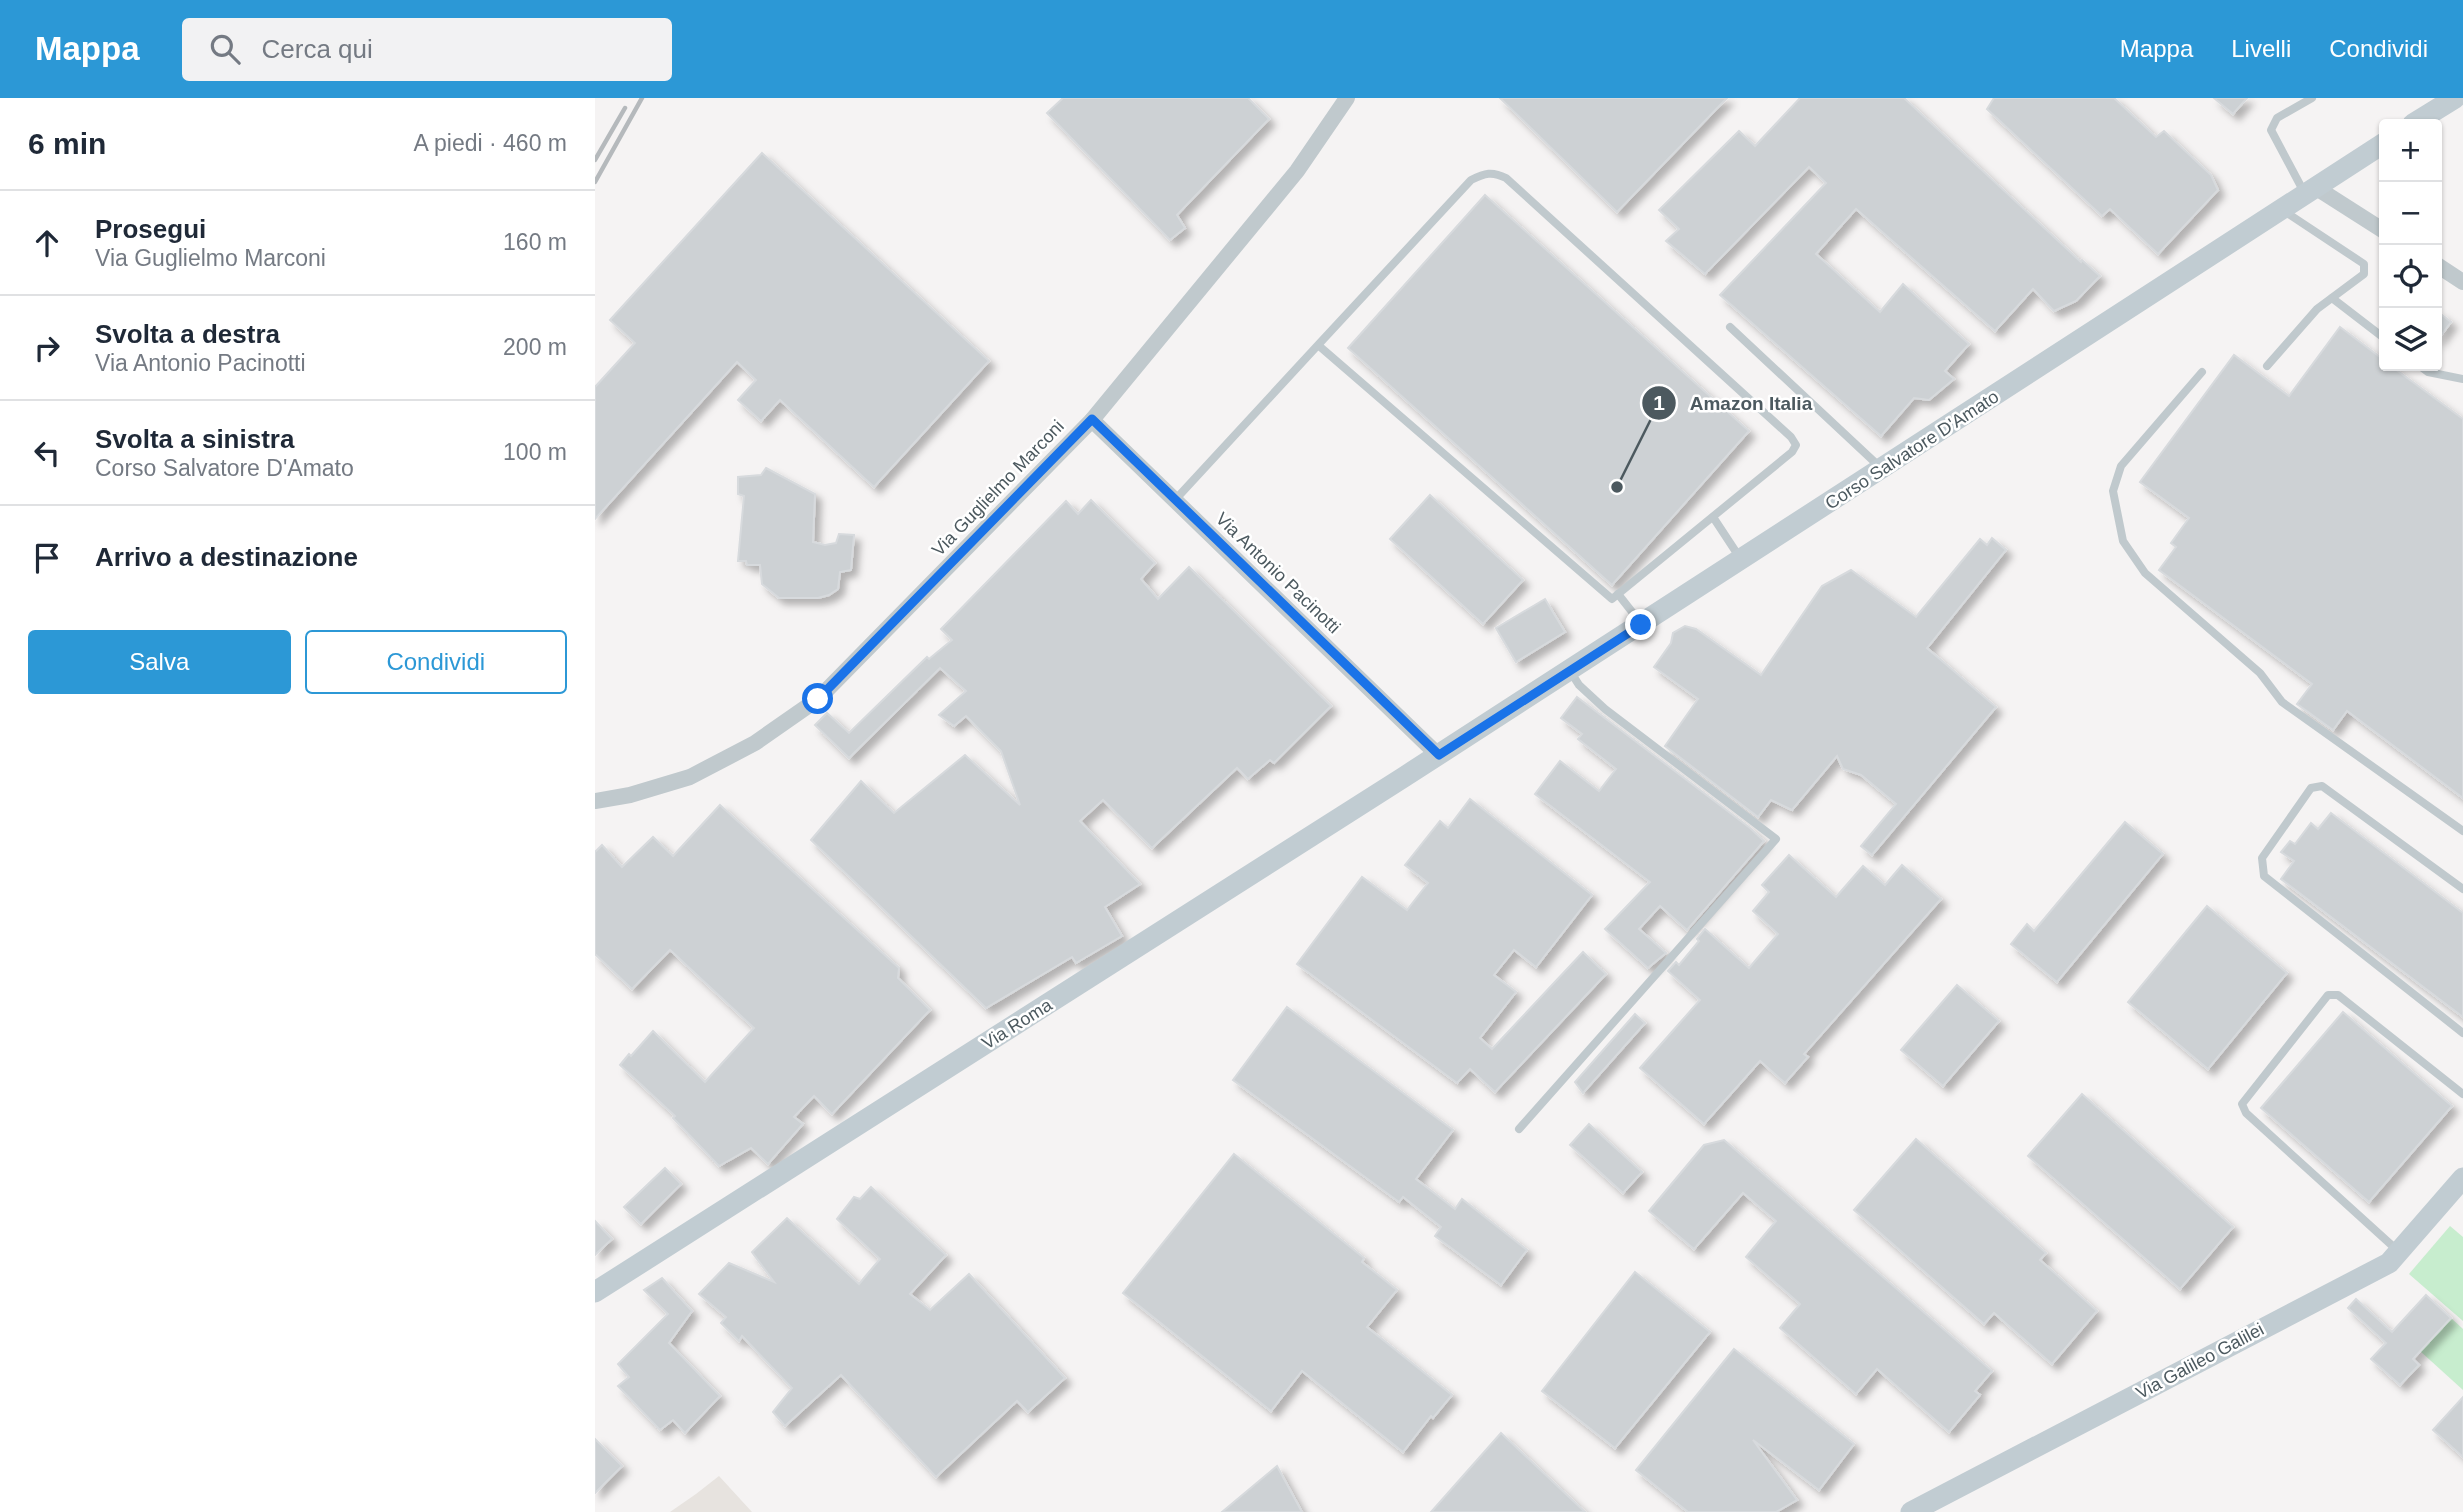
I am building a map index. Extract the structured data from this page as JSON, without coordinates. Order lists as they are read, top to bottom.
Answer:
{
  "streets": {
    "street": [
      "Corso Salvatore D'Amato",
      "Via Guglielmo Marconi",
      "Via Antonio Pacinotti",
      "Via Roma",
      "Via Galileo Galilei"
    ]
  },
  "crossings": [
    ["Corso Salvatore D'Amato", "Via Antonio Pacinotti"],
    ["Corso Salvatore D'Amato", "Via Roma"],
    ["Via Guglielmo Marconi", "Via Antonio Pacinotti"],
    ["Via Antonio Pacinotti", "Via Roma"]
  ],
  "places": ["Amazon Italia"],
  "page": {
    "header": "Mappa",
    "search": "Cerca qui",
    "nav": ["Mappa", "Livelli", "Condividi"],
    "heading": ["6 min", "A piedi · 460 m"],
    "map_buttons": ["+", "−"],
    "list": [
      ["Prosegui", "Via Guglielmo Marconi", "160 m"],
      ["Svolta a destra", "Via Antonio Pacinotti", "200 m"],
      ["Svolta a sinistra", "Corso Salvatore D'Amato", "100 m"],
      "Arrivo a destinazione"
    ],
    "buttons": ["Salva", "Condividi"]
  }
}
